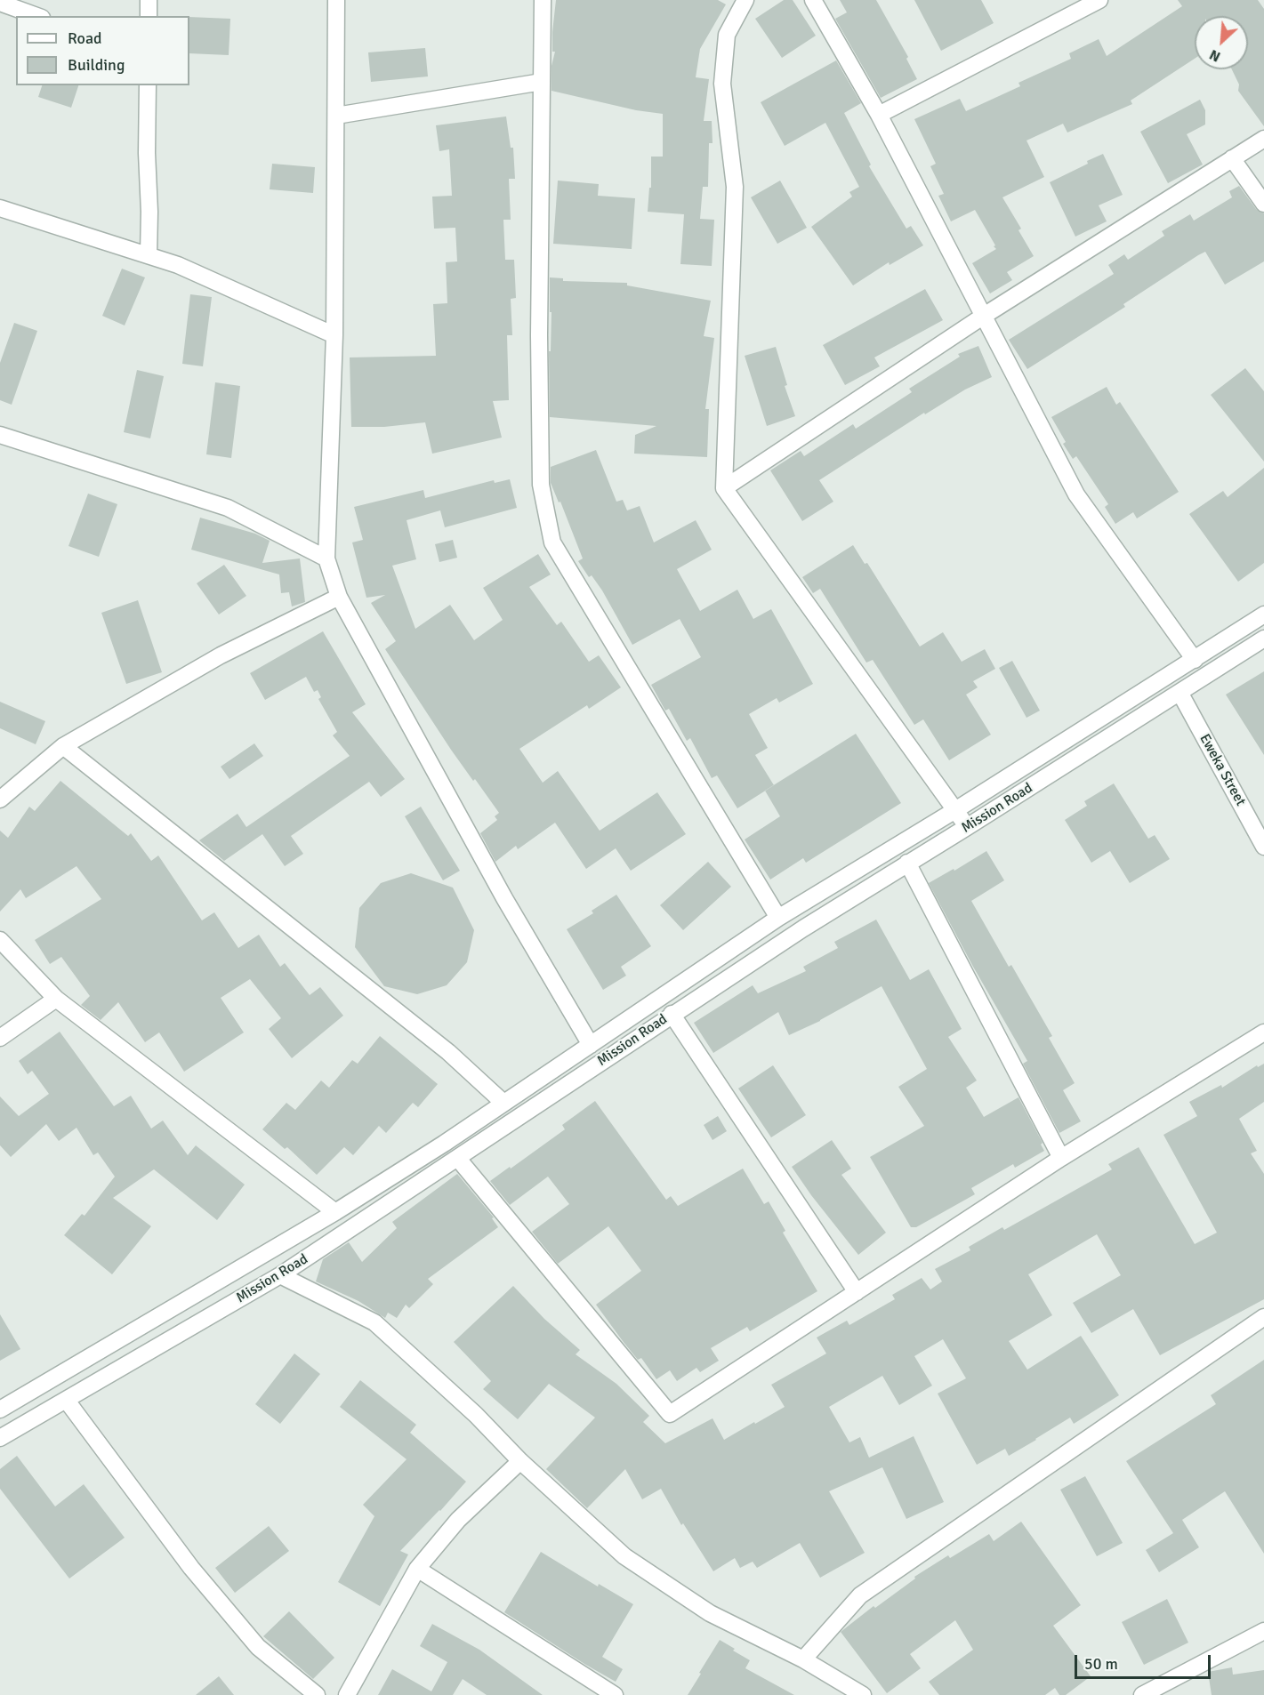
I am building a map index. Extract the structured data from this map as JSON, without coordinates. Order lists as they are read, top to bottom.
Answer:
{
  "streets": {
    "street": ["Eweka Street", "Mission Road"]
  },
  "crossings": [
    ["Eweka Street", "Mission Road"]
  ],
  "legend": ["Road", "Building"],
  "scale_bar": "50 m",
  "north": "bottom left"
}
